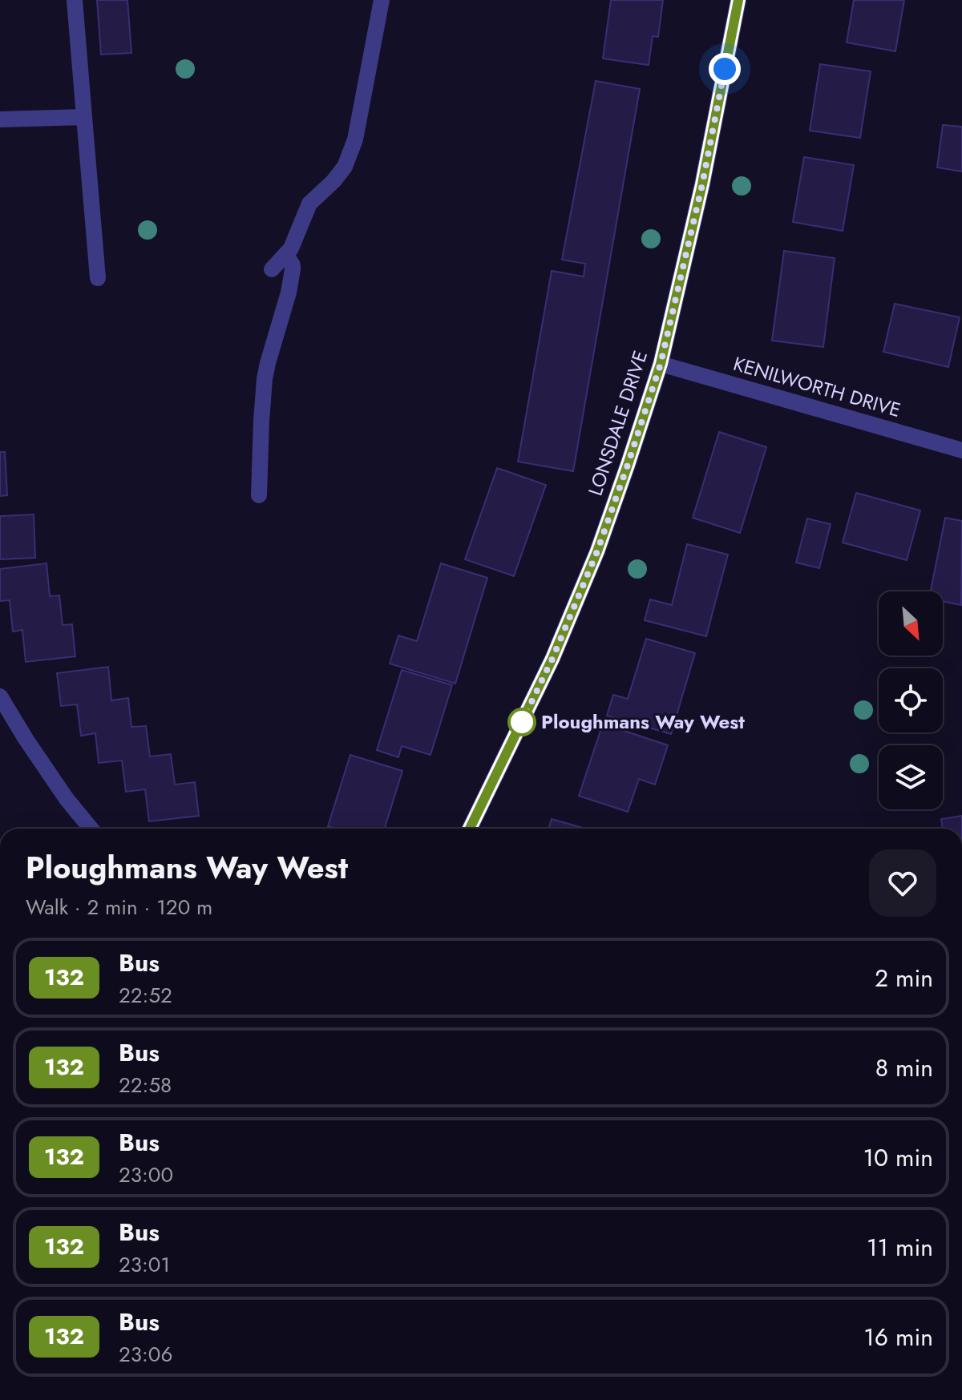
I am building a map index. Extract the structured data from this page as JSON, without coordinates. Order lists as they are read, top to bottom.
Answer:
{
  "streets": {
    "street": ["KENILWORTH DRIVE", "LONSDALE DRIVE"]
  },
  "crossings": [
    ["KENILWORTH DRIVE", "LONSDALE DRIVE"]
  ],
  "places": ["Ploughmans Way West"],
  "lines": ["bus line 132"],
  "north": "bottom right",
  "page": {
    "heading": ["Ploughmans Way West", "Walk · 2 min · 120 m"],
    "list": [
      {
        "mark": "132",
        "name": "Bus",
        "note": "22:52",
        "value": "2 min"
      },
      {
        "mark": "132",
        "name": "Bus",
        "note": "22:58",
        "value": "8 min"
      },
      {
        "mark": "132",
        "name": "Bus",
        "note": "23:00",
        "value": "10 min"
      },
      {
        "mark": "132",
        "name": "Bus",
        "note": "23:01",
        "value": "11 min"
      },
      {
        "mark": "132",
        "name": "Bus",
        "note": "23:06",
        "value": "16 min"
      }
    ]
  }
}
